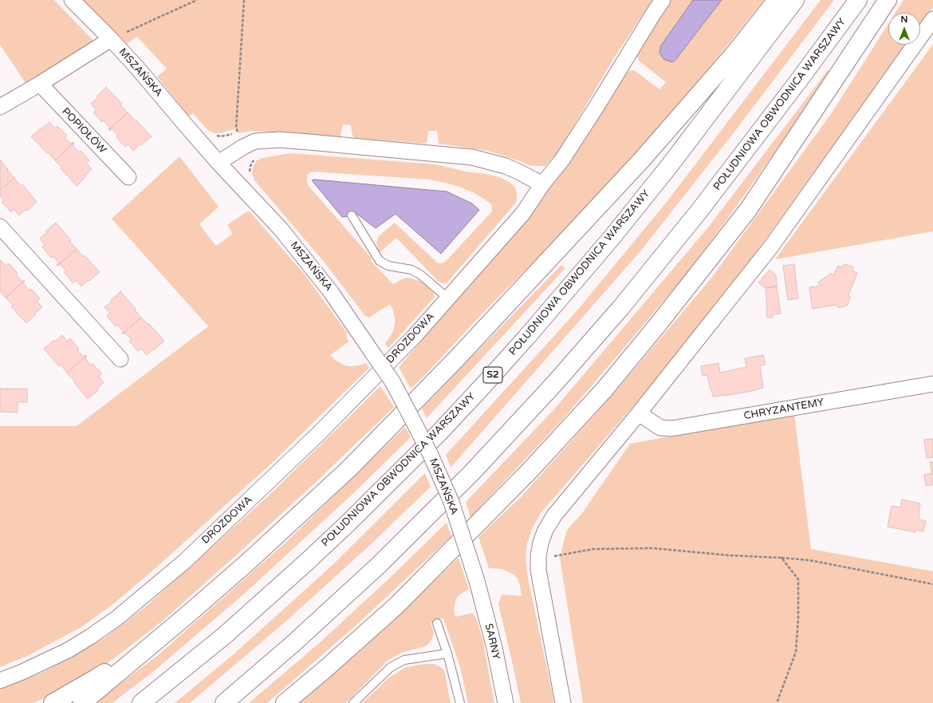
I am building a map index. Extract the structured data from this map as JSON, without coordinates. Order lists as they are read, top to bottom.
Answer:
{
  "streets": {
    "highway": ["POŁUDNIOWA OBWODNICA WARSZAWY", "S2"],
    "street": [
      "MSZAŃSKA",
      "POPIOŁÓW",
      "DROZDOWA",
      "CHRYZANTEMY",
      "SARNY"
    ]
  },
  "crossings": [
    ["MSZAŃSKA", "SARNY"]
  ],
  "north": "top"
}
